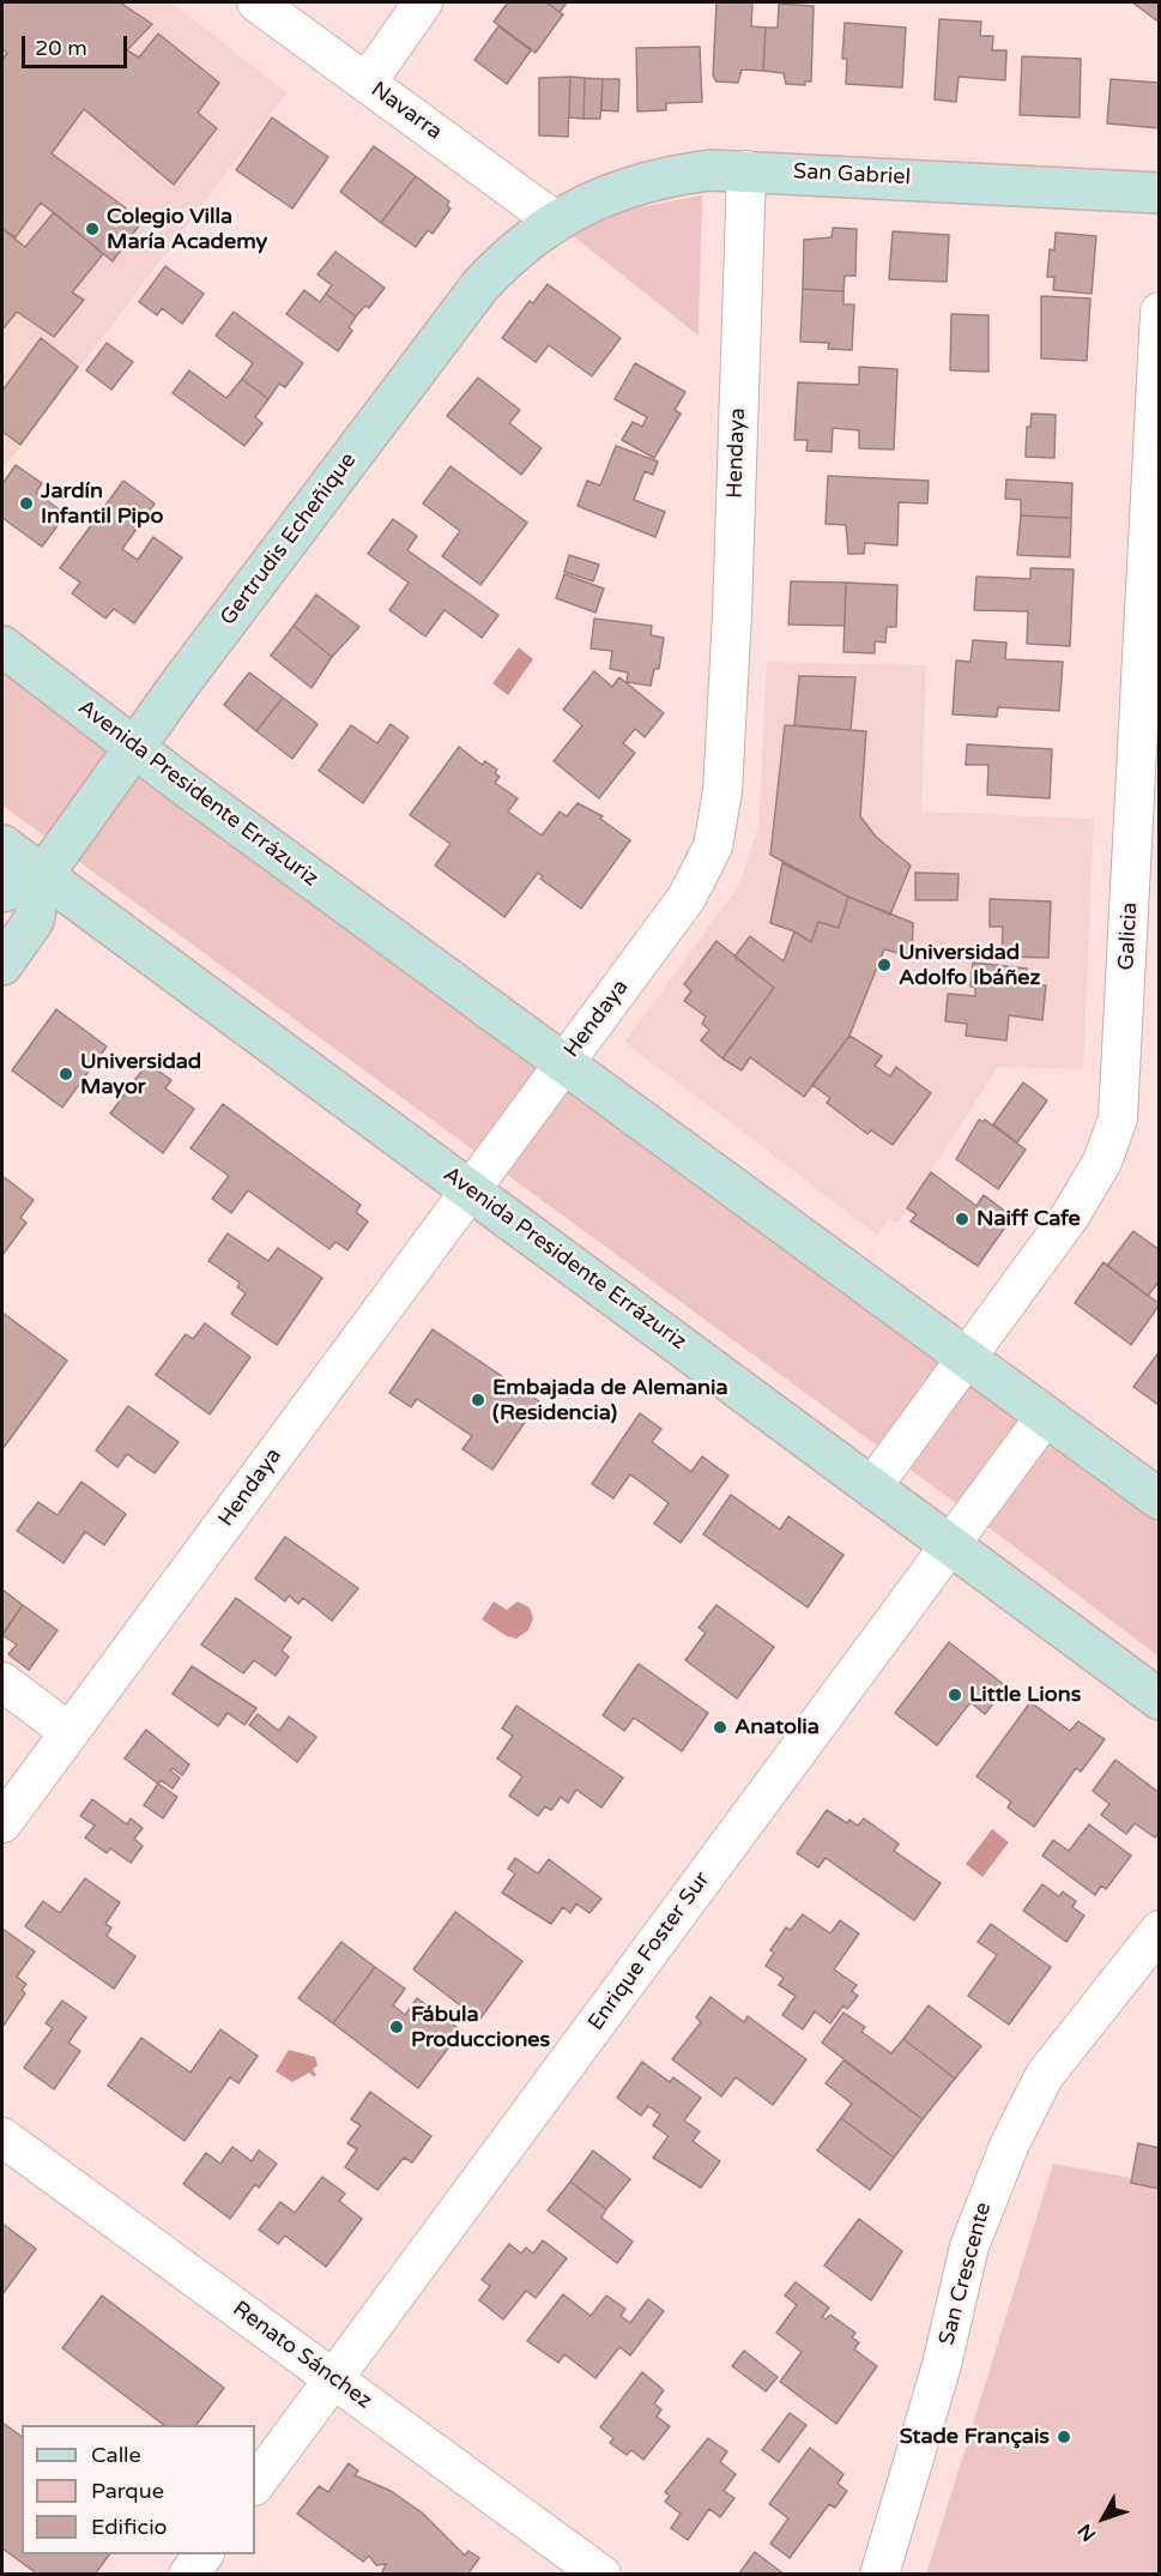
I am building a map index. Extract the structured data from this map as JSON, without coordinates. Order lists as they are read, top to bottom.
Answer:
{
  "streets": {
    "main road": ["San Gabriel", "Gertrudis Echeñique", "Avenida Presidente Errázuriz"],
    "street": [
      "Navarra",
      "Hendaya",
      "Galicia",
      "Enrique Foster Sur",
      "San Crescente",
      "Renato Sánchez"
    ]
  },
  "crossings": [
    ["Navarra", "San Gabriel"],
    ["Navarra", "Gertrudis Echeñique"],
    ["San Gabriel", "Hendaya"],
    ["San Gabriel", "Gertrudis Echeñique"],
    ["Hendaya", "Avenida Presidente Errázuriz"],
    ["Gertrudis Echeñique", "Avenida Presidente Errázuriz"],
    ["Avenida Presidente Errázuriz", "Galicia"],
    ["Avenida Presidente Errázuriz", "Enrique Foster Sur"],
    ["Enrique Foster Sur", "Renato Sánchez"]
  ],
  "places": [
    "Colegio Villa María Academy",
    "Jardín Infantil Pipo",
    "Universidad Adolfo Ibáñez",
    "Universidad Mayor",
    "Naiff Cafe",
    "Embajada de Alemania (Residencia)",
    "Little Lions",
    "Anatolia",
    "Fábula Producciones",
    "Stade Français"
  ],
  "legend": ["Calle", "Parque", "Edificio"],
  "scale_bar": "20 m",
  "north": "bottom left"
}
